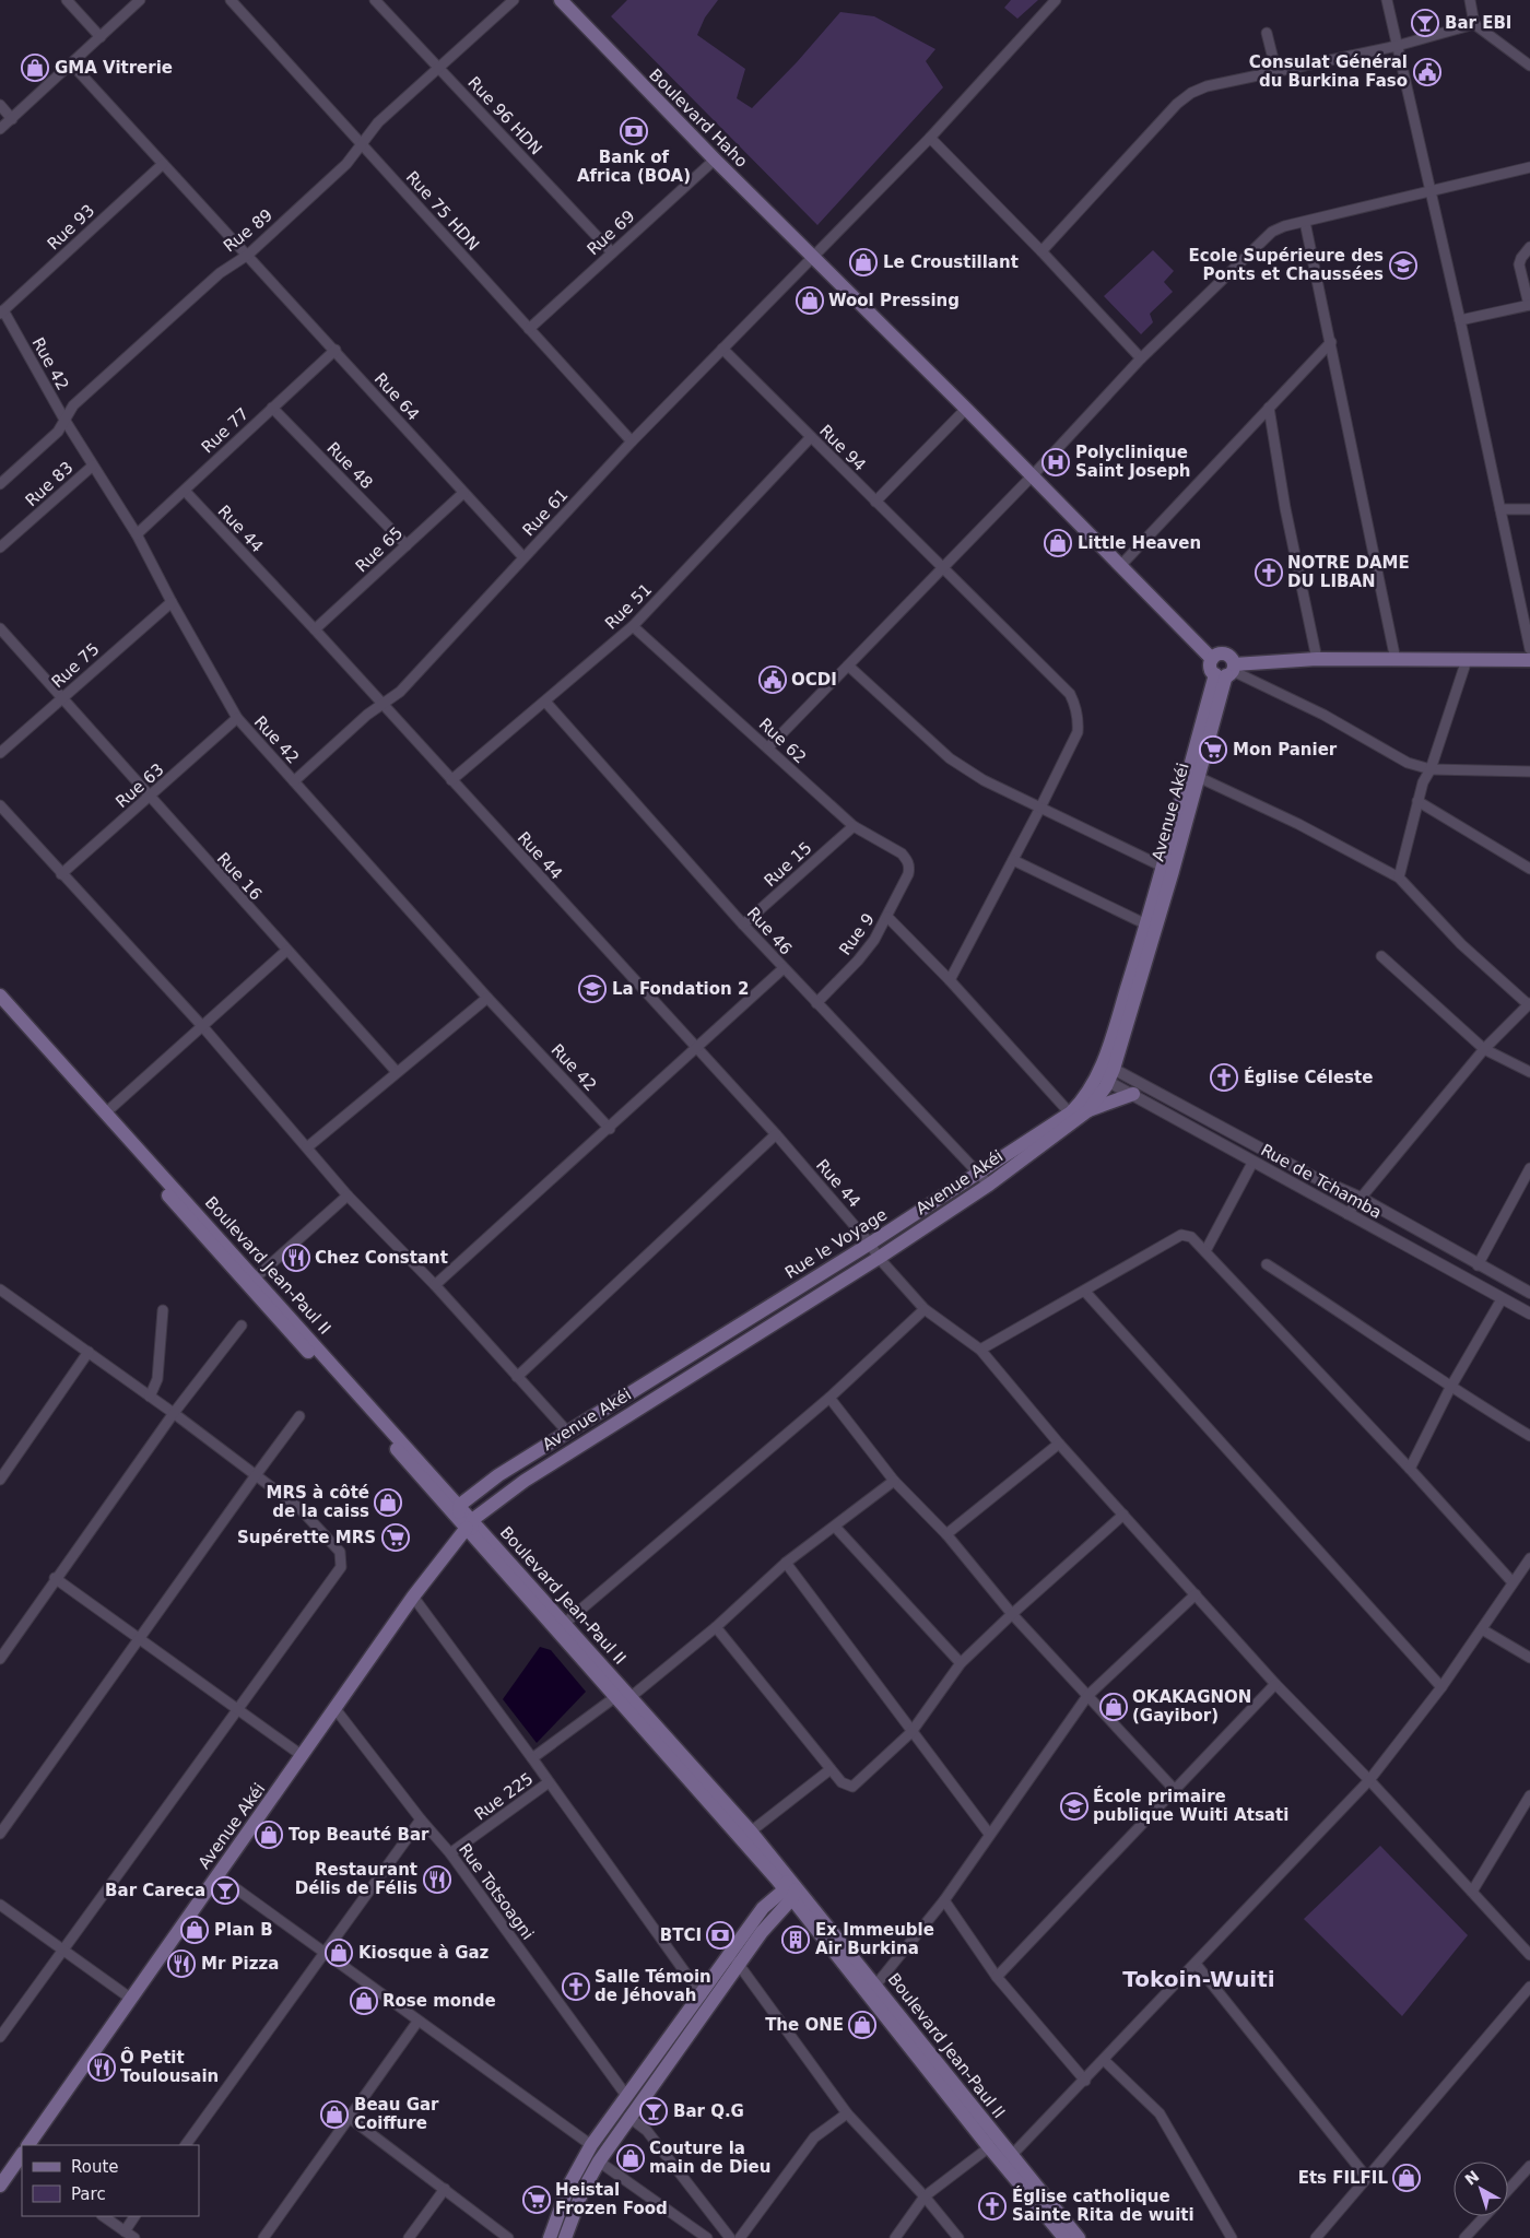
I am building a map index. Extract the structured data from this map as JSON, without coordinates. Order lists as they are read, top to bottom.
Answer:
{
  "streets": {
    "main road": [
      "Boulevard Haho",
      "Avenue Akéi",
      "Rue le Voyage",
      "Boulevard Jean-Paul II"
    ],
    "street": [
      "Rue 96 HDN",
      "Rue 75 HDN",
      "Rue 93",
      "Rue 89",
      "Rue 69",
      "Rue 42",
      "Rue 64",
      "Rue 77",
      "Rue 94",
      "Rue 48",
      "Rue 83",
      "Rue 61",
      "Rue 44",
      "Rue 65",
      "Rue 51",
      "Rue 75",
      "Rue 62",
      "Rue 63",
      "Rue 15",
      "Rue 16",
      "Rue 46",
      "Rue 9",
      "Rue de Tchamba",
      "Rue 225",
      "Rue Totsoagni"
    ]
  },
  "crossings": [
    ["Rue 96 HDN", "Rue 89"],
    ["Rue 96 HDN", "Rue 69"],
    ["Boulevard Haho", "Rue 69"],
    ["Boulevard Haho", "Rue 61"],
    ["Rue 75 HDN", "Rue 89"],
    ["Rue 75 HDN", "Rue 69"],
    ["Rue 75 HDN", "Rue 61"],
    ["Rue 93", "Rue 42"],
    ["Rue 93", "Rue 64"],
    ["Rue 89", "Rue 42"],
    ["Rue 89", "Rue 64"],
    ["Rue 42", "Rue 77"],
    ["Rue 42", "Rue 83"],
    ["Rue 42", "Rue 61"],
    ["Rue 42", "Rue 75"],
    ["Rue 42", "Rue 63"],
    ["Rue 64", "Rue 77"],
    ["Rue 64", "Rue 61"],
    ["Rue 64", "Rue 65"],
    ["Rue 77", "Rue 48"],
    ["Rue 77", "Rue 44"],
    ["Rue 94", "Rue 61"],
    ["Rue 94", "Rue 51"],
    ["Rue 48", "Rue 65"],
    ["Rue 61", "Rue 44"],
    ["Rue 44", "Rue 65"],
    ["Rue 44", "Rue 51"],
    ["Rue 44", "Avenue Akéi"],
    ["Rue 44", "Rue le Voyage"],
    ["Rue 51", "Rue 62"],
    ["Rue 51", "Rue 46"],
    ["Rue 75", "Rue 16"],
    ["Rue 62", "Rue 15"],
    ["Rue 62", "Rue 9"],
    ["Rue 63", "Rue 16"],
    ["Avenue Akéi", "Rue 46"],
    ["Avenue Akéi", "Rue de Tchamba"],
    ["Avenue Akéi", "Rue le Voyage"],
    ["Avenue Akéi", "Boulevard Jean-Paul II"],
    ["Avenue Akéi", "Rue Totsoagni"],
    ["Rue 15", "Rue 46"],
    ["Rue 46", "Rue 9"],
    ["Rue 46", "Rue le Voyage"],
    ["Rue de Tchamba", "Rue le Voyage"],
    ["Rue le Voyage", "Boulevard Jean-Paul II"],
    ["Rue 225", "Rue Totsoagni"]
  ],
  "districts": ["Tokoin-Wuiti"],
  "places": {
    "bar": ["Bar EBI", "Bar Careca", "Bar Q.G"],
    "shop": [
      "GMA Vitrerie",
      "Le Croustillant",
      "Wool Pressing",
      "Little Heaven",
      "MRS à côté de la caiss",
      "OKAKAGNON (Gayibor)",
      "Top Beauté Bar",
      "Plan B",
      "Kiosque à Gaz",
      "Rose monde",
      "The ONE",
      "Beau Gar Coiffure",
      "Couture la main de Dieu",
      "Ets FILFIL"
    ],
    "public building": ["Consulat Général du Burkina Faso", "OCDI"],
    "bank": ["Bank of Africa (BOA)", "BTCI"],
    "school or university": ["Ecole Supérieure des Ponts et Chaussées", "La Fondation 2", "École primaire publique Wuiti Atsati"],
    "hospital": ["Polyclinique Saint Joseph"],
    "church": [
      "NOTRE DAME DU LIBAN",
      "Église Céleste",
      "Salle Témoin de Jéhovah",
      "Église catholique Sainte Rita de wuiti"
    ],
    "supermarket": ["Mon Panier", "Supérette MRS", "Heistal Frozen Food"],
    "restaurant": [
      "Chez Constant",
      "Restaurant Délis de Félis",
      "Mr Pizza",
      "Ô Petit Toulousain"
    ],
    "building": ["Ex Immeuble Air Burkina"]
  },
  "legend": ["Route", "Parc"],
  "north": "top left"
}
